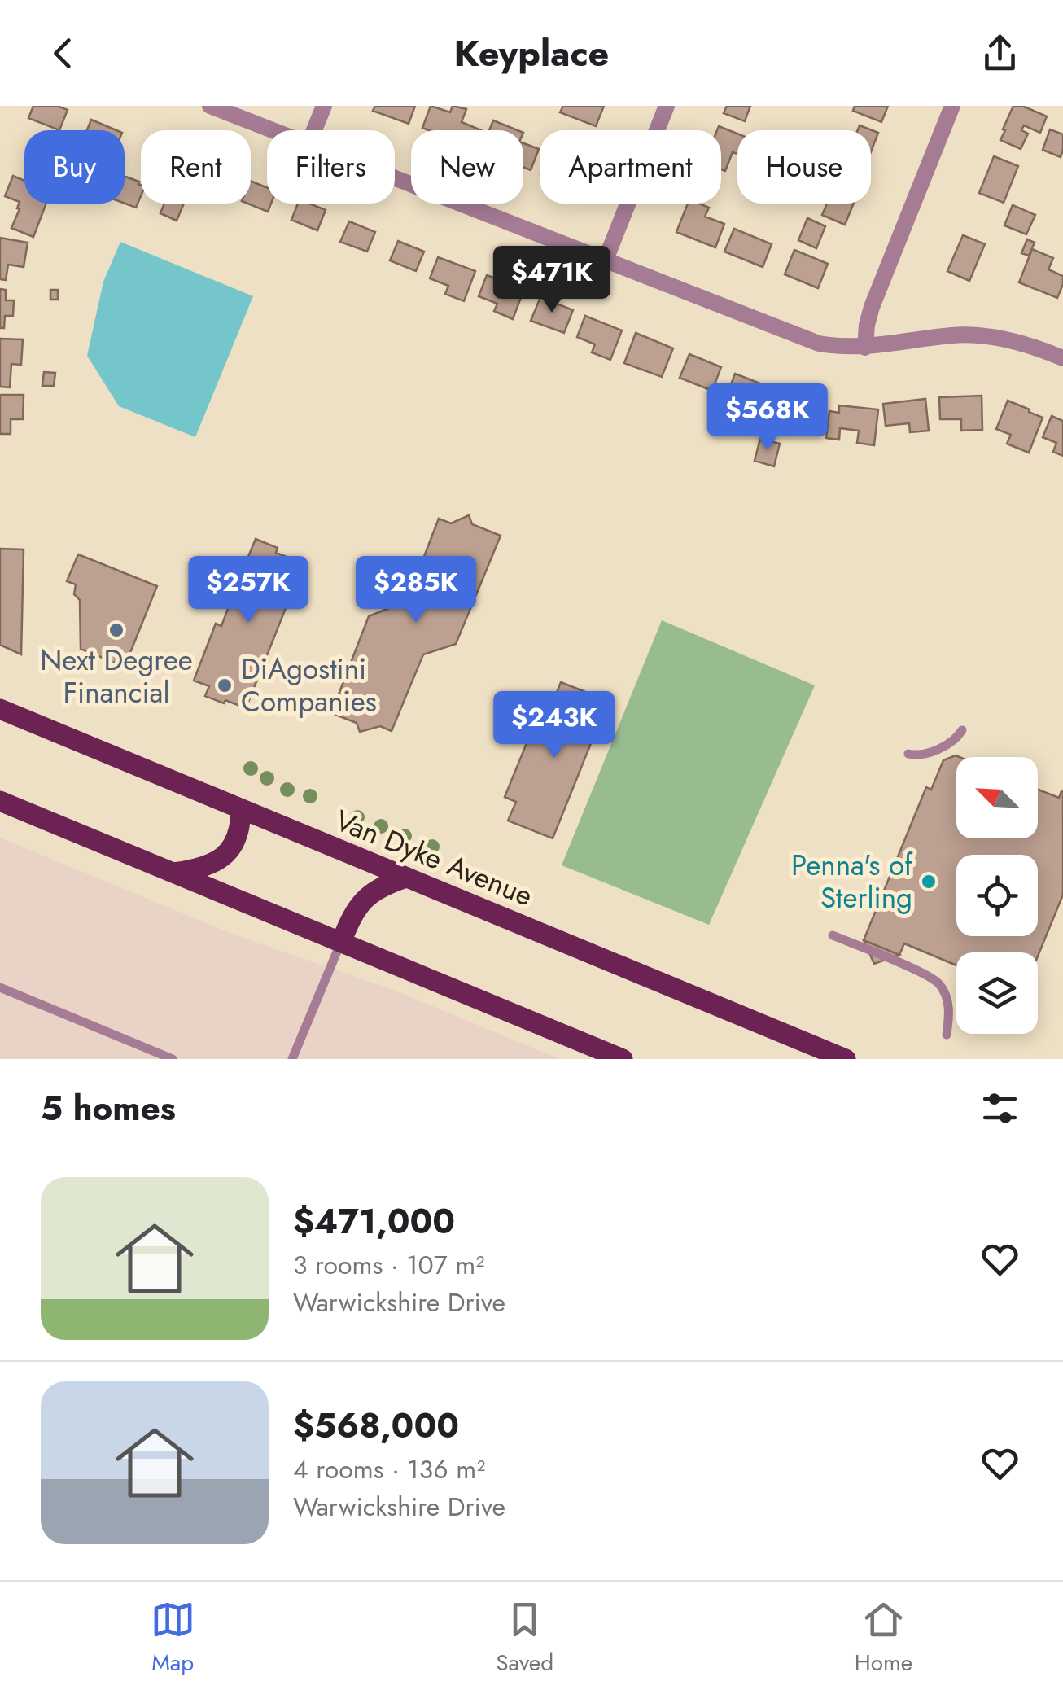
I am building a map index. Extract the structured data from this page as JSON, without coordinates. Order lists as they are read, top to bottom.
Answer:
{
  "streets": {
    "main road": ["Van Dyke Avenue"]
  },
  "places": ["Next Degree Financial", "DiAgostini Companies", "Penna's of Sterling"],
  "north": "top left",
  "page": {
    "header": "Keyplace",
    "chip": [
      "Buy",
      "Rent",
      "Filters",
      "New",
      "Apartment",
      "House"
    ],
    "price": [
      "$471K",
      "$568K",
      "$257K",
      "$285K",
      "$243K"
    ],
    "heading": "5 homes",
    "list": [
      {
        "name": "$471,000",
        "note": "3 rooms · 107 m² · Warwickshire Drive"
      },
      {
        "name": "$568,000",
        "note": "4 rooms · 136 m² · Warwickshire Drive"
      }
    ],
    "tabs": ["Map", "Saved", "Home"]
  }
}
